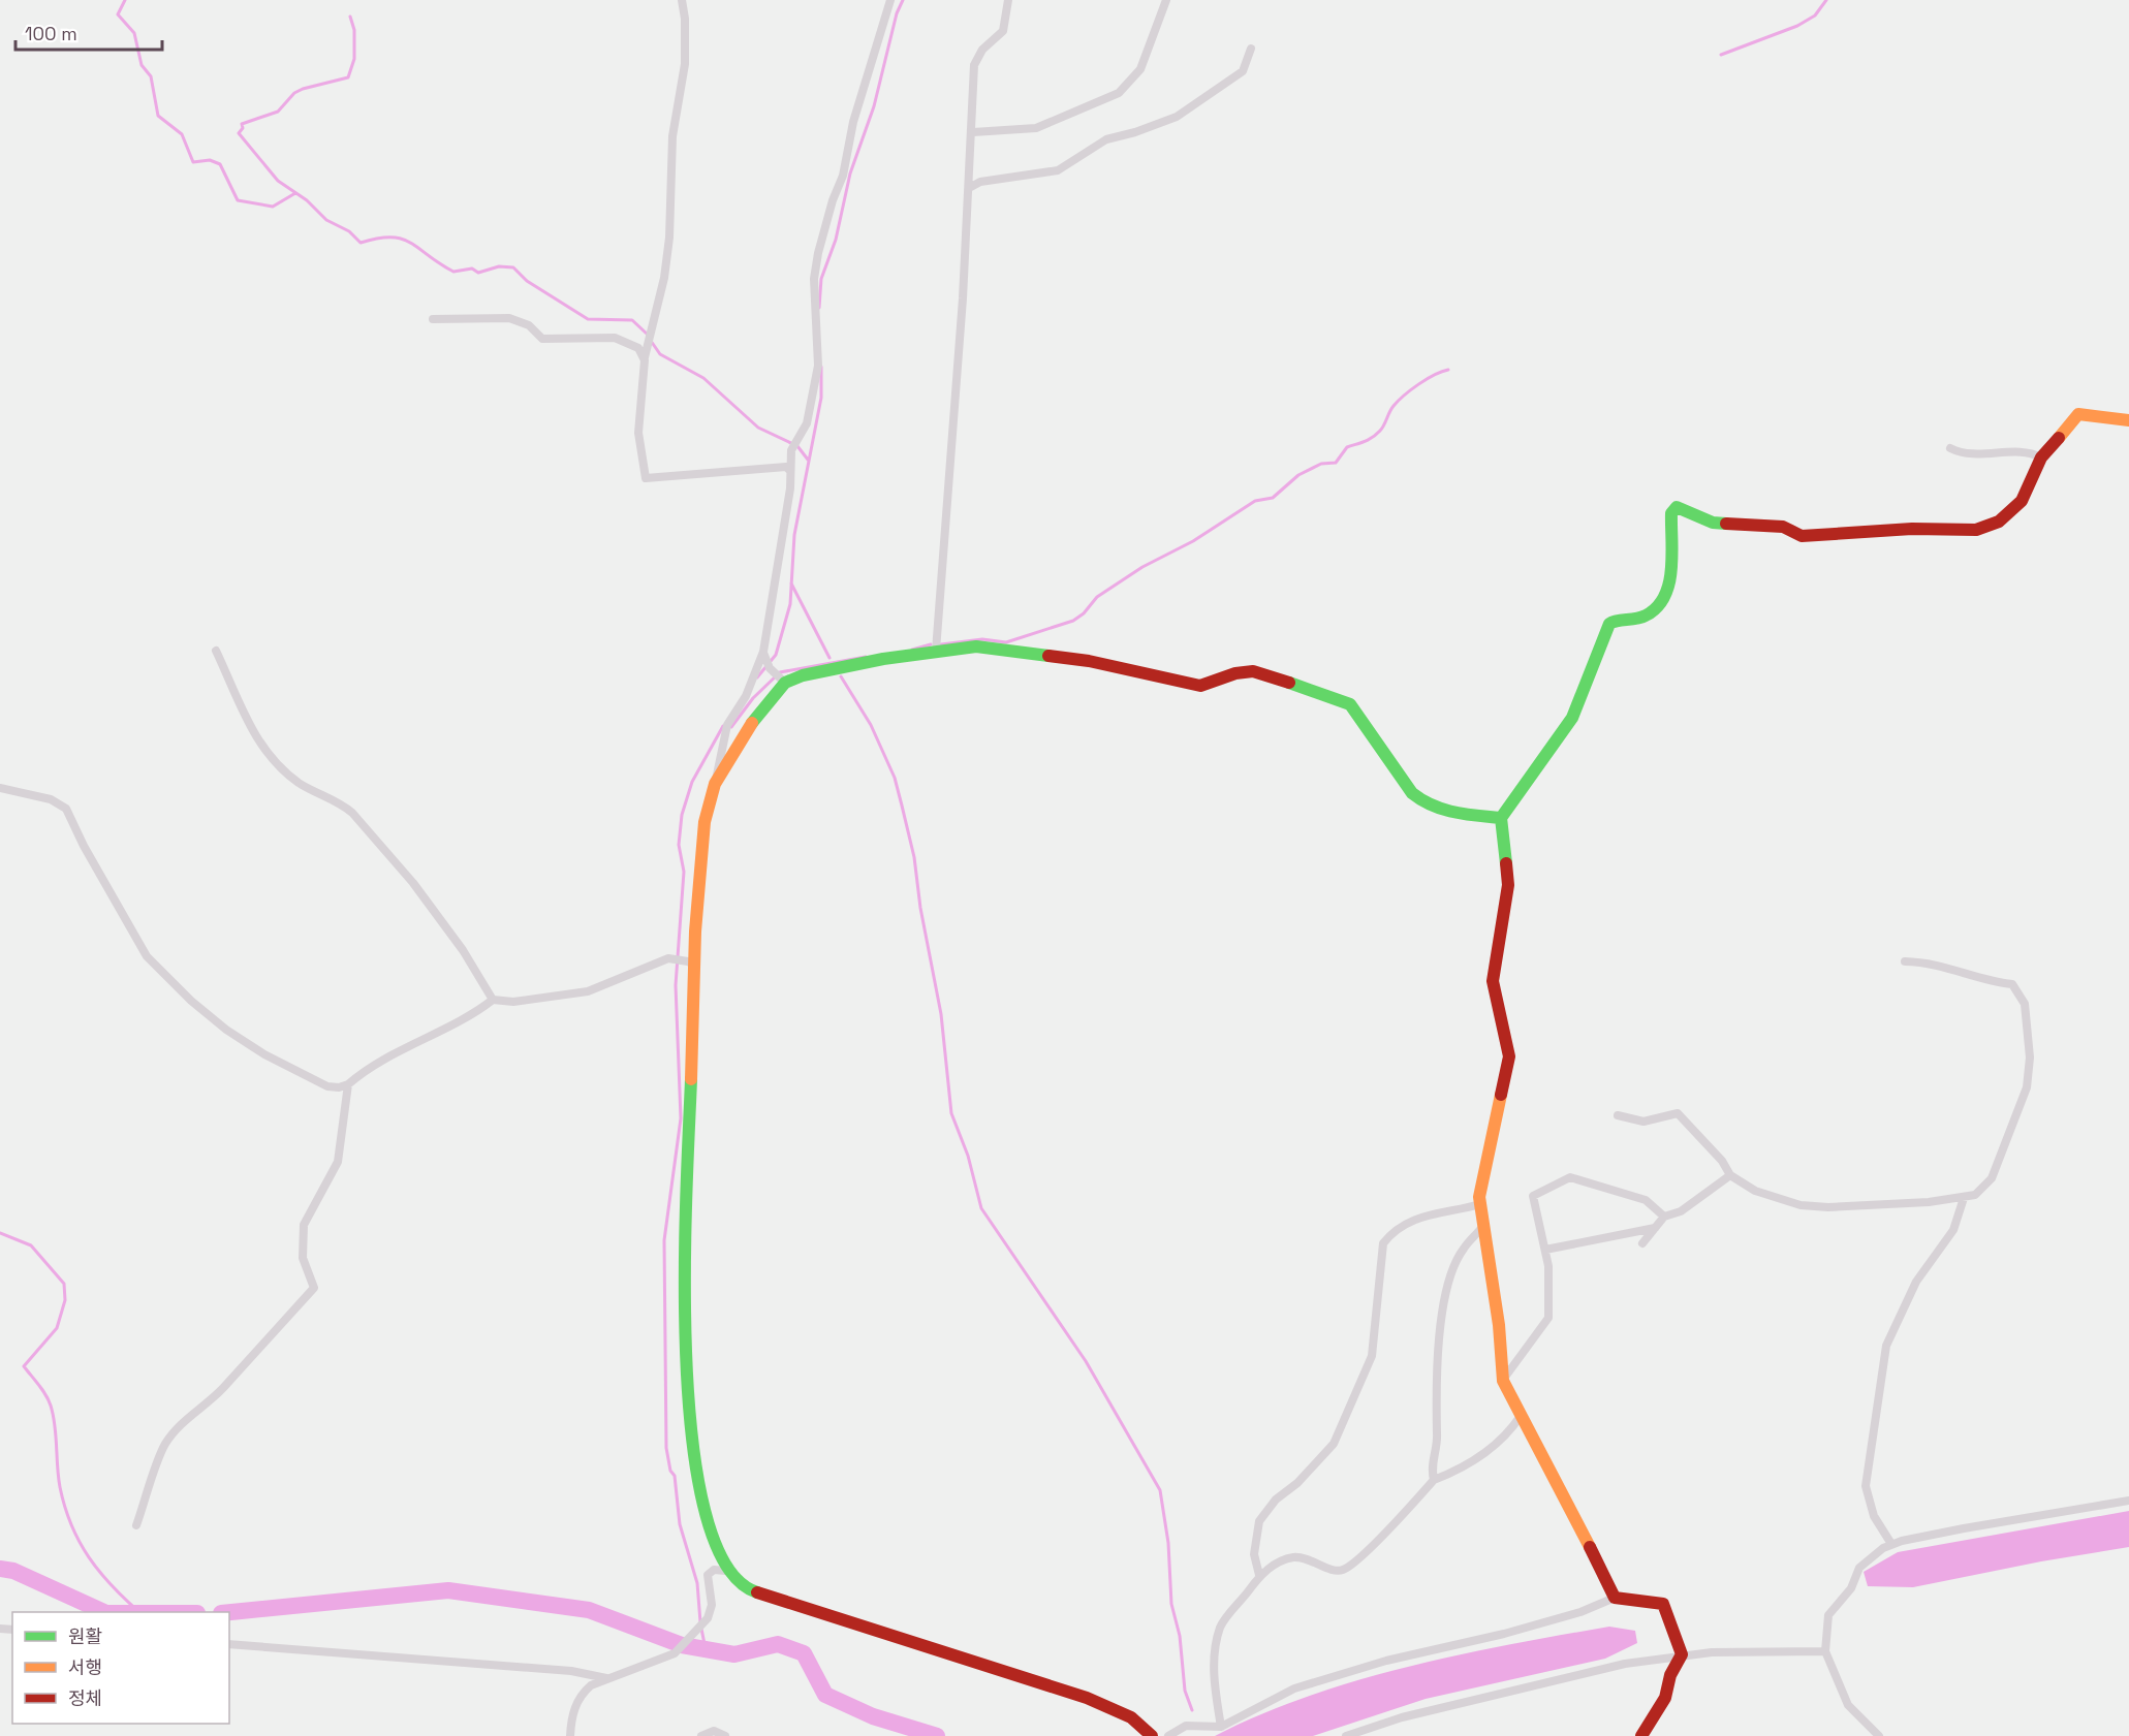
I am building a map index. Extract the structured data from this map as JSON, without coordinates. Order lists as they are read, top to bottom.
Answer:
{
  "legend": ["원활", "서행", "정체"],
  "scale_bar": "100 m"
}
